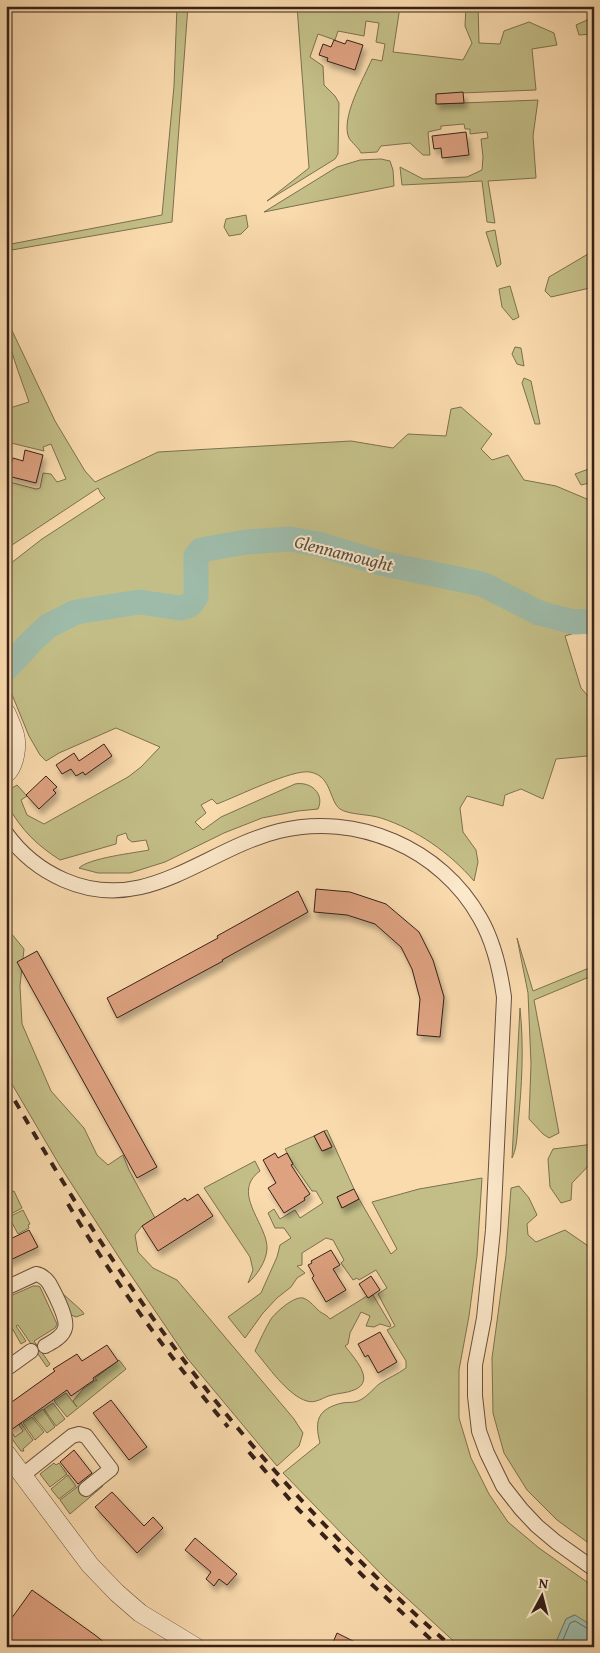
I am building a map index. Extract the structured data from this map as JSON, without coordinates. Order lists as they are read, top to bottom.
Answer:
{
  "water": ["Glennamought"],
  "north": "top"
}
